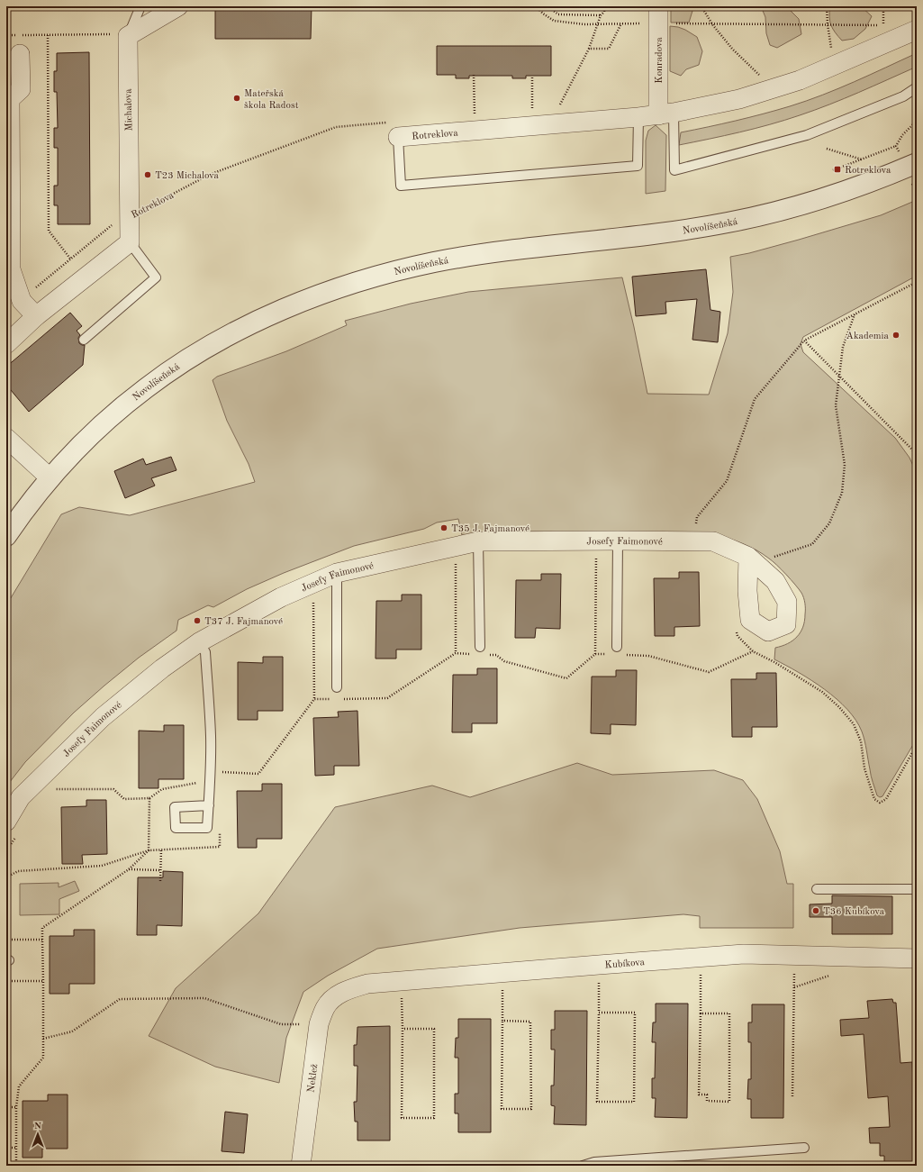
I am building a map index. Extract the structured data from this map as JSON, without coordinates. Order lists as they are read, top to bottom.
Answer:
{
  "streets": {
    "street": [
      "Konradova",
      "Michalova",
      "Rotreklova",
      "Novolíšeňská",
      "Josefy Faimonové",
      "Kubíkova",
      "Neklež"
    ]
  },
  "crossings": [
    ["Konradova", "Rotreklova"],
    ["Michalova", "Rotreklova"],
    ["Kubíkova", "Neklež"]
  ],
  "places": {
    "other": [
      "Mateřská škola Radost",
      "T23 Michalova",
      "Akademia",
      "T35 J. Fajmanové",
      "T37 J. Fajmanové",
      "T36 Kubíkova"
    ],
    "transit": ["Rotreklova"]
  },
  "north": "top"
}
